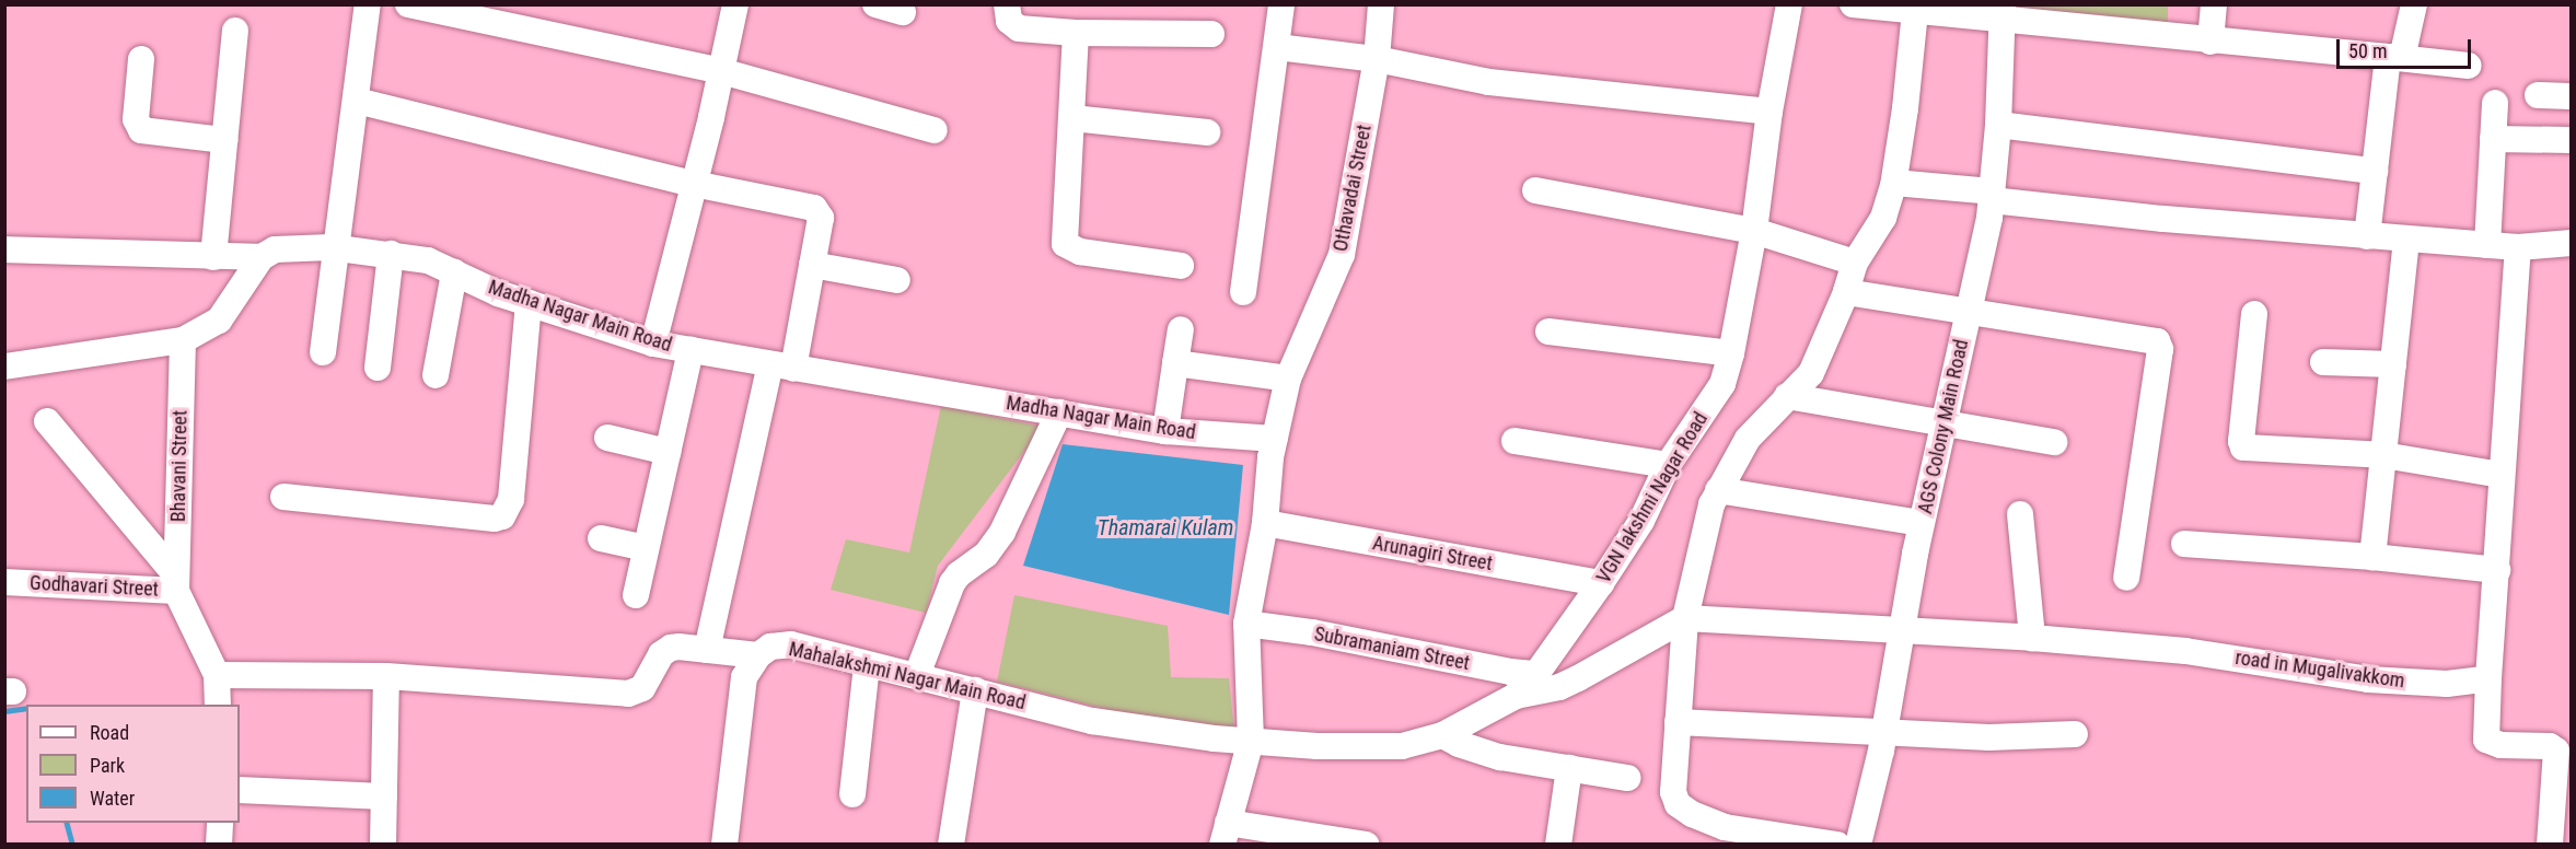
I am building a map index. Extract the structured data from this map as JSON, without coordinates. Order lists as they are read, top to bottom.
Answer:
{
  "streets": {
    "street": [
      "Othavadai Street",
      "Madha Nagar Main Road",
      "AGS Colony Main Road",
      "Bhavani Street",
      "VGN lakshmi Nagar Road",
      "Arunagiri Street",
      "Godhavari Street",
      "Subramaniam Street",
      "road in Mugalivakkom",
      "Mahalakshmi Nagar Main Road"
    ]
  },
  "crossings": [
    ["Othavadai Street", "Madha Nagar Main Road"],
    ["Othavadai Street", "VGN lakshmi Nagar Road"],
    ["Othavadai Street", "Arunagiri Street"],
    ["Othavadai Street", "Subramaniam Street"],
    ["Othavadai Street", "Mahalakshmi Nagar Main Road"],
    ["AGS Colony Main Road", "road in Mugalivakkom"],
    ["Bhavani Street", "Godhavari Street"],
    ["VGN lakshmi Nagar Road", "Arunagiri Street"],
    ["VGN lakshmi Nagar Road", "Subramaniam Street"],
    ["VGN lakshmi Nagar Road", "Mahalakshmi Nagar Main Road"]
  ],
  "water": ["Thamarai Kulam"],
  "legend": ["Road", "Park", "Water"],
  "scale_bar": "50 m"
}
